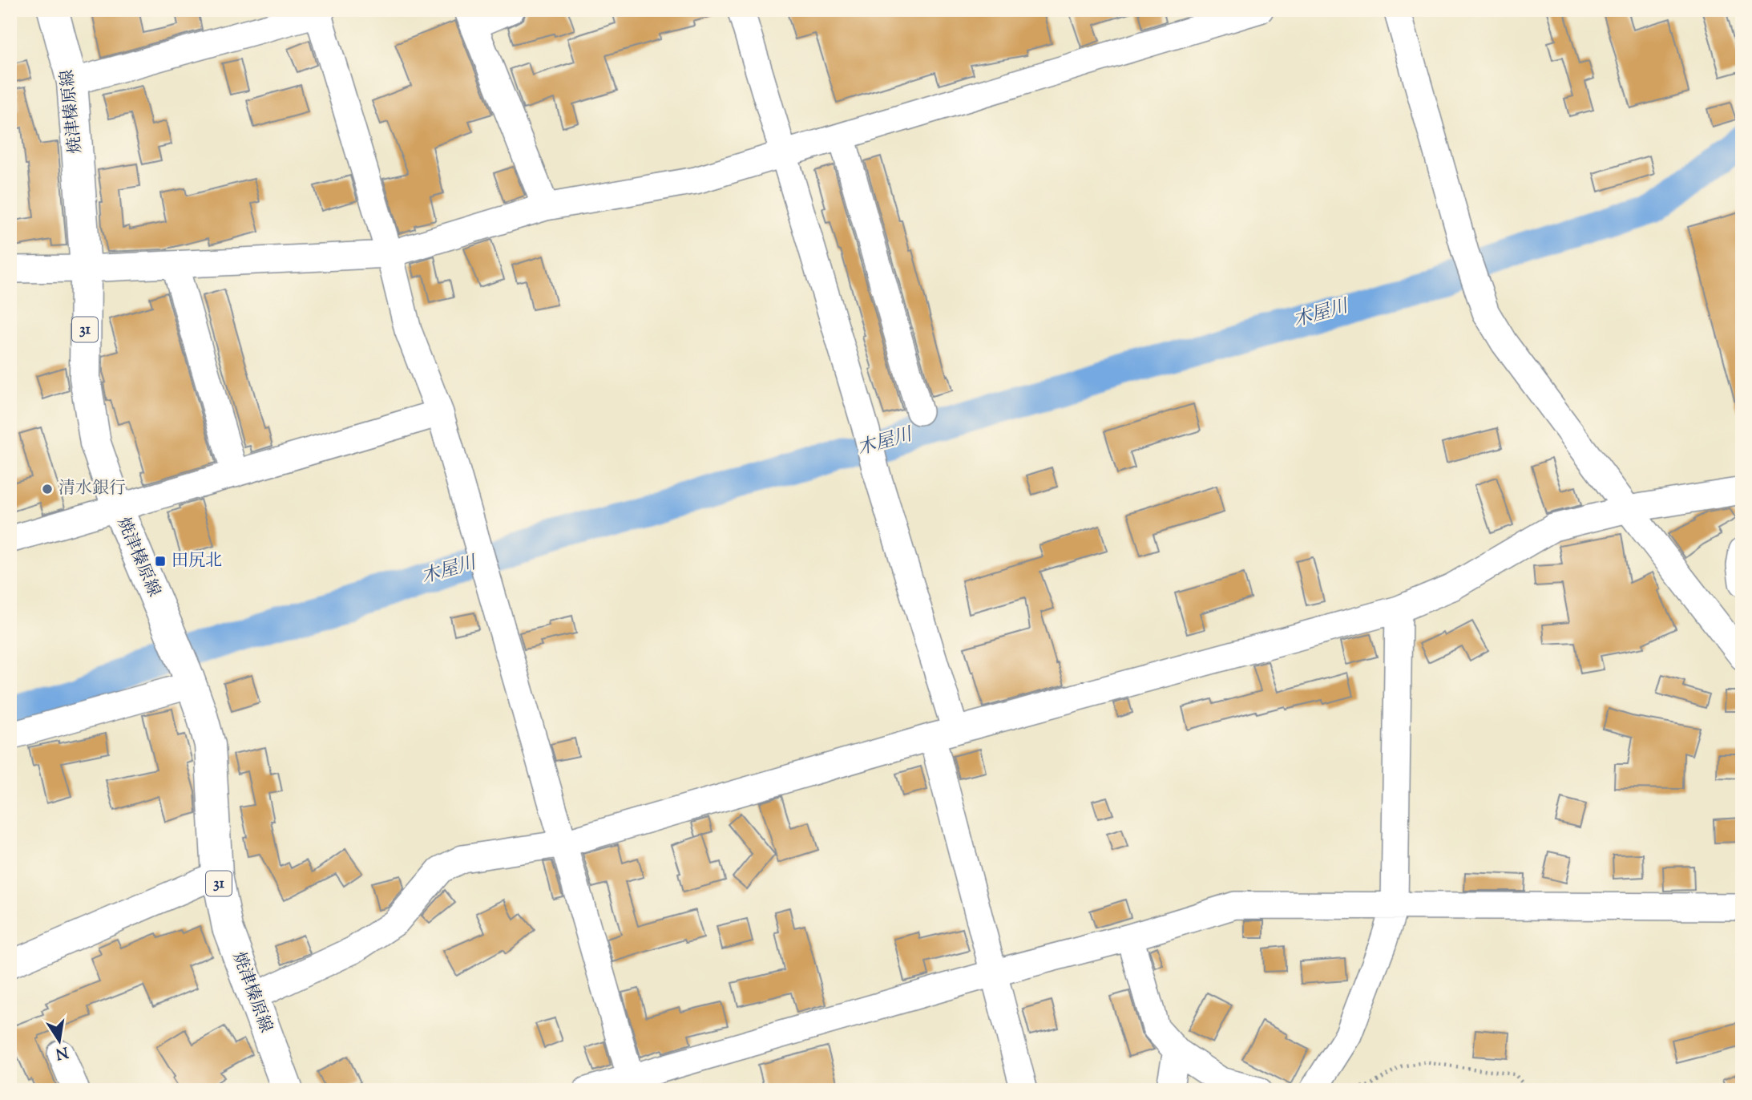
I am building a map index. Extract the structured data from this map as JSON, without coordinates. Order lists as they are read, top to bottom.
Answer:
{
  "streets": {
    "main road": ["焼津榛原線", "31"]
  },
  "water": ["木屋川"],
  "places": {
    "other": ["清水銀行"],
    "transit": ["田尻北"]
  },
  "north": "bottom"
}
